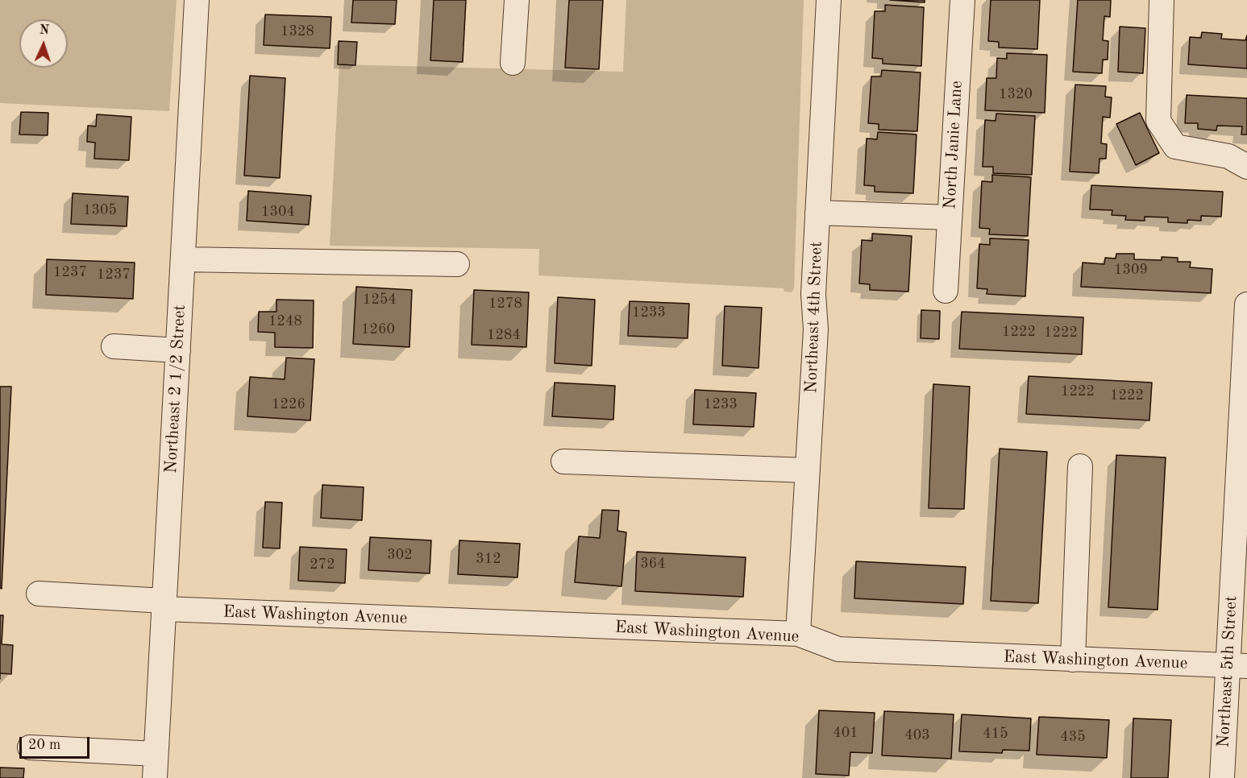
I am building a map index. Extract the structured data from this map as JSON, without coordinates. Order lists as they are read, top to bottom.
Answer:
{
  "streets": {
    "street": [
      "North Janie Lane",
      "Northeast 4th Street",
      "Northeast 2 1/2 Street",
      "East Washington Avenue",
      "Northeast 5th Street"
    ]
  },
  "crossings": [
    ["Northeast 4th Street", "East Washington Avenue"],
    ["Northeast 2 1/2 Street", "East Washington Avenue"],
    ["East Washington Avenue", "Northeast 5th Street"]
  ],
  "house_numbers": [
    "1328",
    "1320",
    "1305",
    "1304",
    "1309",
    "1237",
    "1237",
    "1254",
    "1278",
    "1233",
    "1248",
    "1260",
    "1222",
    "1222",
    "1284",
    "1222",
    "1222",
    "1226",
    "1233",
    "302",
    "312",
    "364",
    "272",
    "401",
    "415",
    "403",
    "435"
  ],
  "scale_bar": "20 m",
  "north": "top"
}
